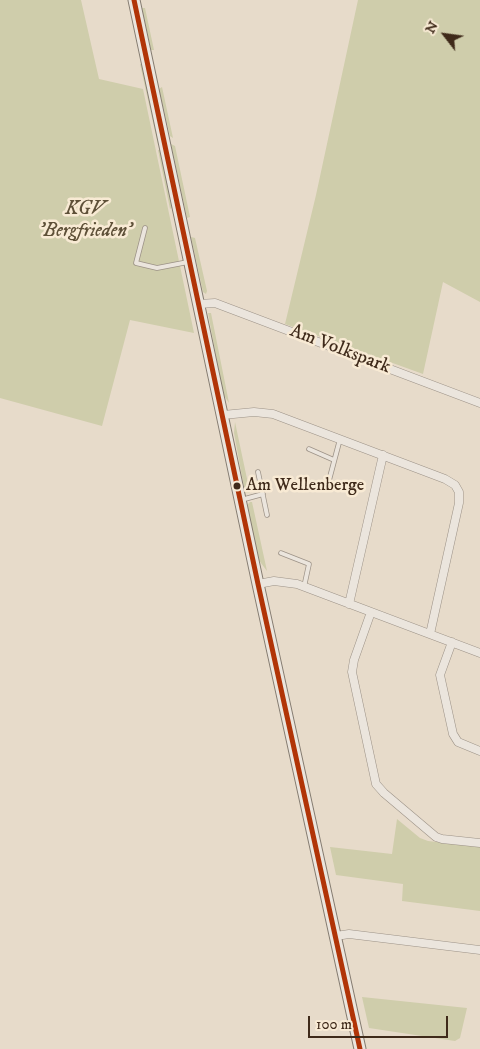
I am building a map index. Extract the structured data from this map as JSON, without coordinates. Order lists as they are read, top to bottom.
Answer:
{
  "streets": {
    "street": ["Am Volkspark"]
  },
  "parks": ["KGV 'Bergfrieden'"],
  "places": ["Am Wellenberge"],
  "scale_bar": "100 m",
  "north": "top left"
}
